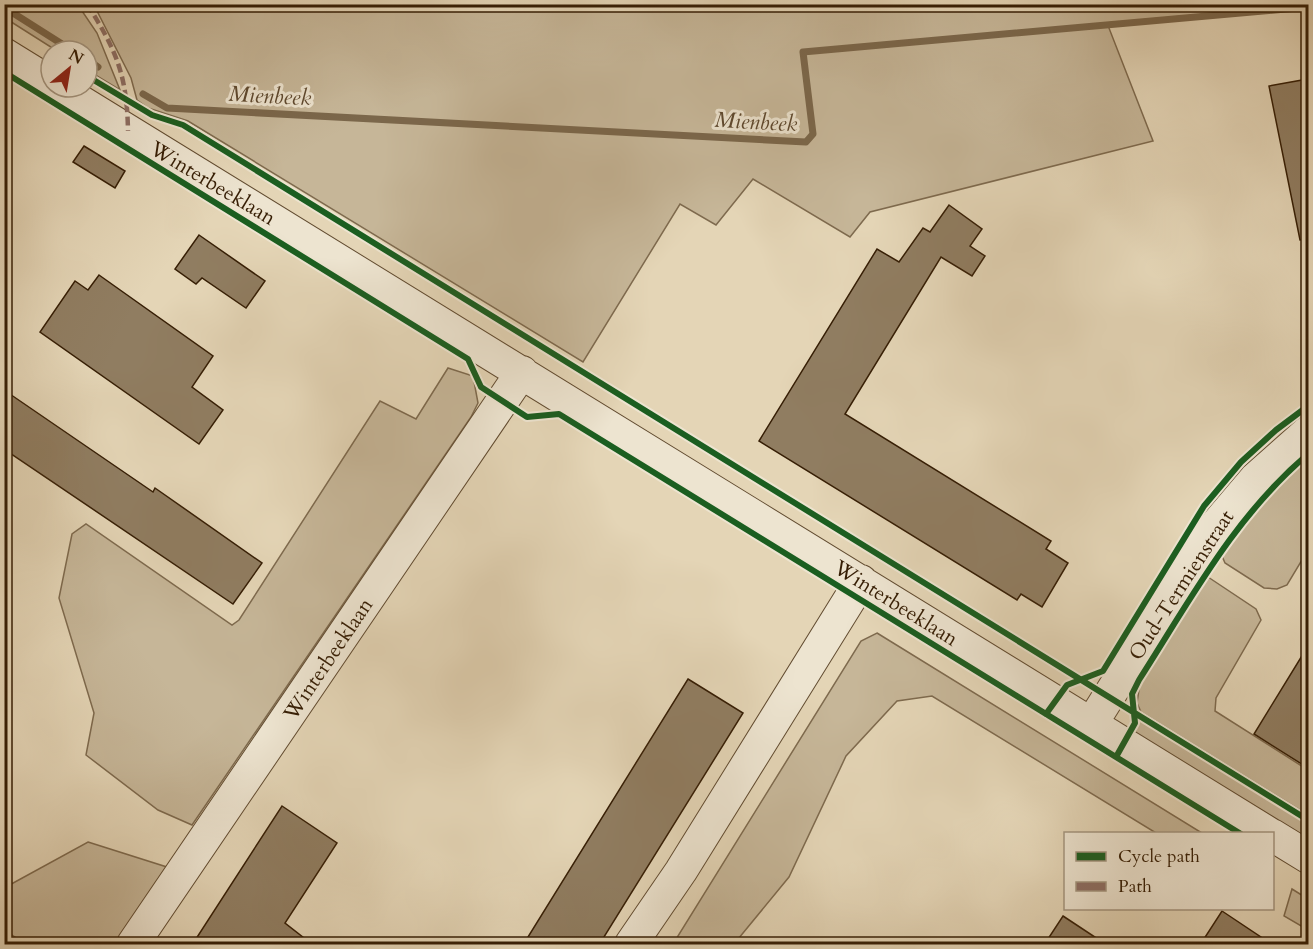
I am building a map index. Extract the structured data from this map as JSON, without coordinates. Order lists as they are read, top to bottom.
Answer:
{
  "streets": {
    "street": ["Winterbeeklaan", "Oud-Termienstraat"]
  },
  "crossings": [
    ["Winterbeeklaan", "Oud-Termienstraat"]
  ],
  "water": ["Mienbeek"],
  "legend": ["Cycle path", "Path"],
  "north": "top right"
}
